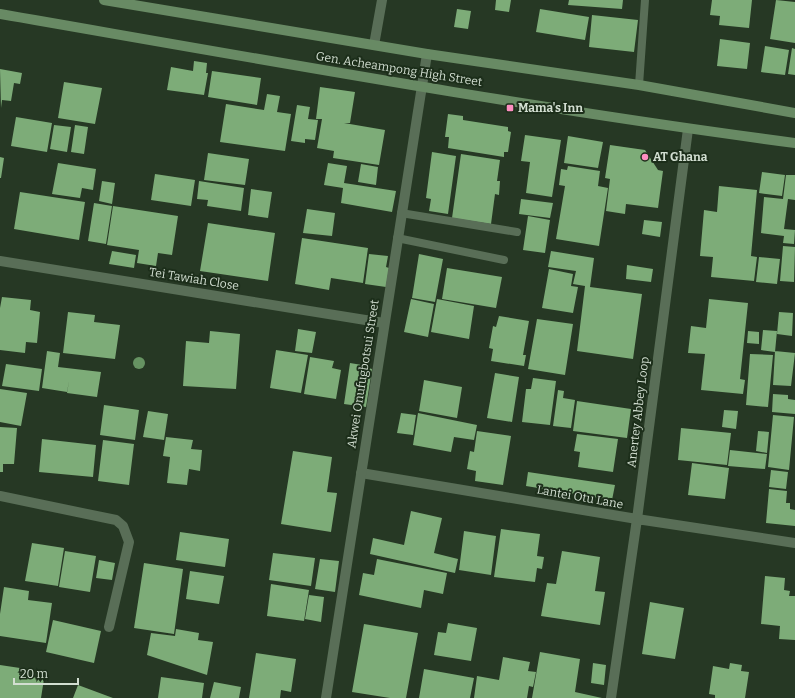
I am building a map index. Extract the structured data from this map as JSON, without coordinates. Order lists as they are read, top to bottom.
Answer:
{
  "streets": {
    "main road": ["Gen. Acheampong High Street"],
    "street": [
      "Tei Tawiah Close",
      "Akwei Onufugbotsui Street",
      "Anertey Abbey Loop",
      "Lantei Otu Lane"
    ]
  },
  "crossings": [
    ["Gen. Acheampong High Street", "Akwei Onufugbotsui Street"],
    ["Gen. Acheampong High Street", "Anertey Abbey Loop"],
    ["Tei Tawiah Close", "Akwei Onufugbotsui Street"],
    ["Akwei Onufugbotsui Street", "Lantei Otu Lane"],
    ["Anertey Abbey Loop", "Lantei Otu Lane"]
  ],
  "places": {
    "transit": ["Mama's Inn"],
    "other": ["AT Ghana"]
  },
  "scale_bar": "20 m"
}
